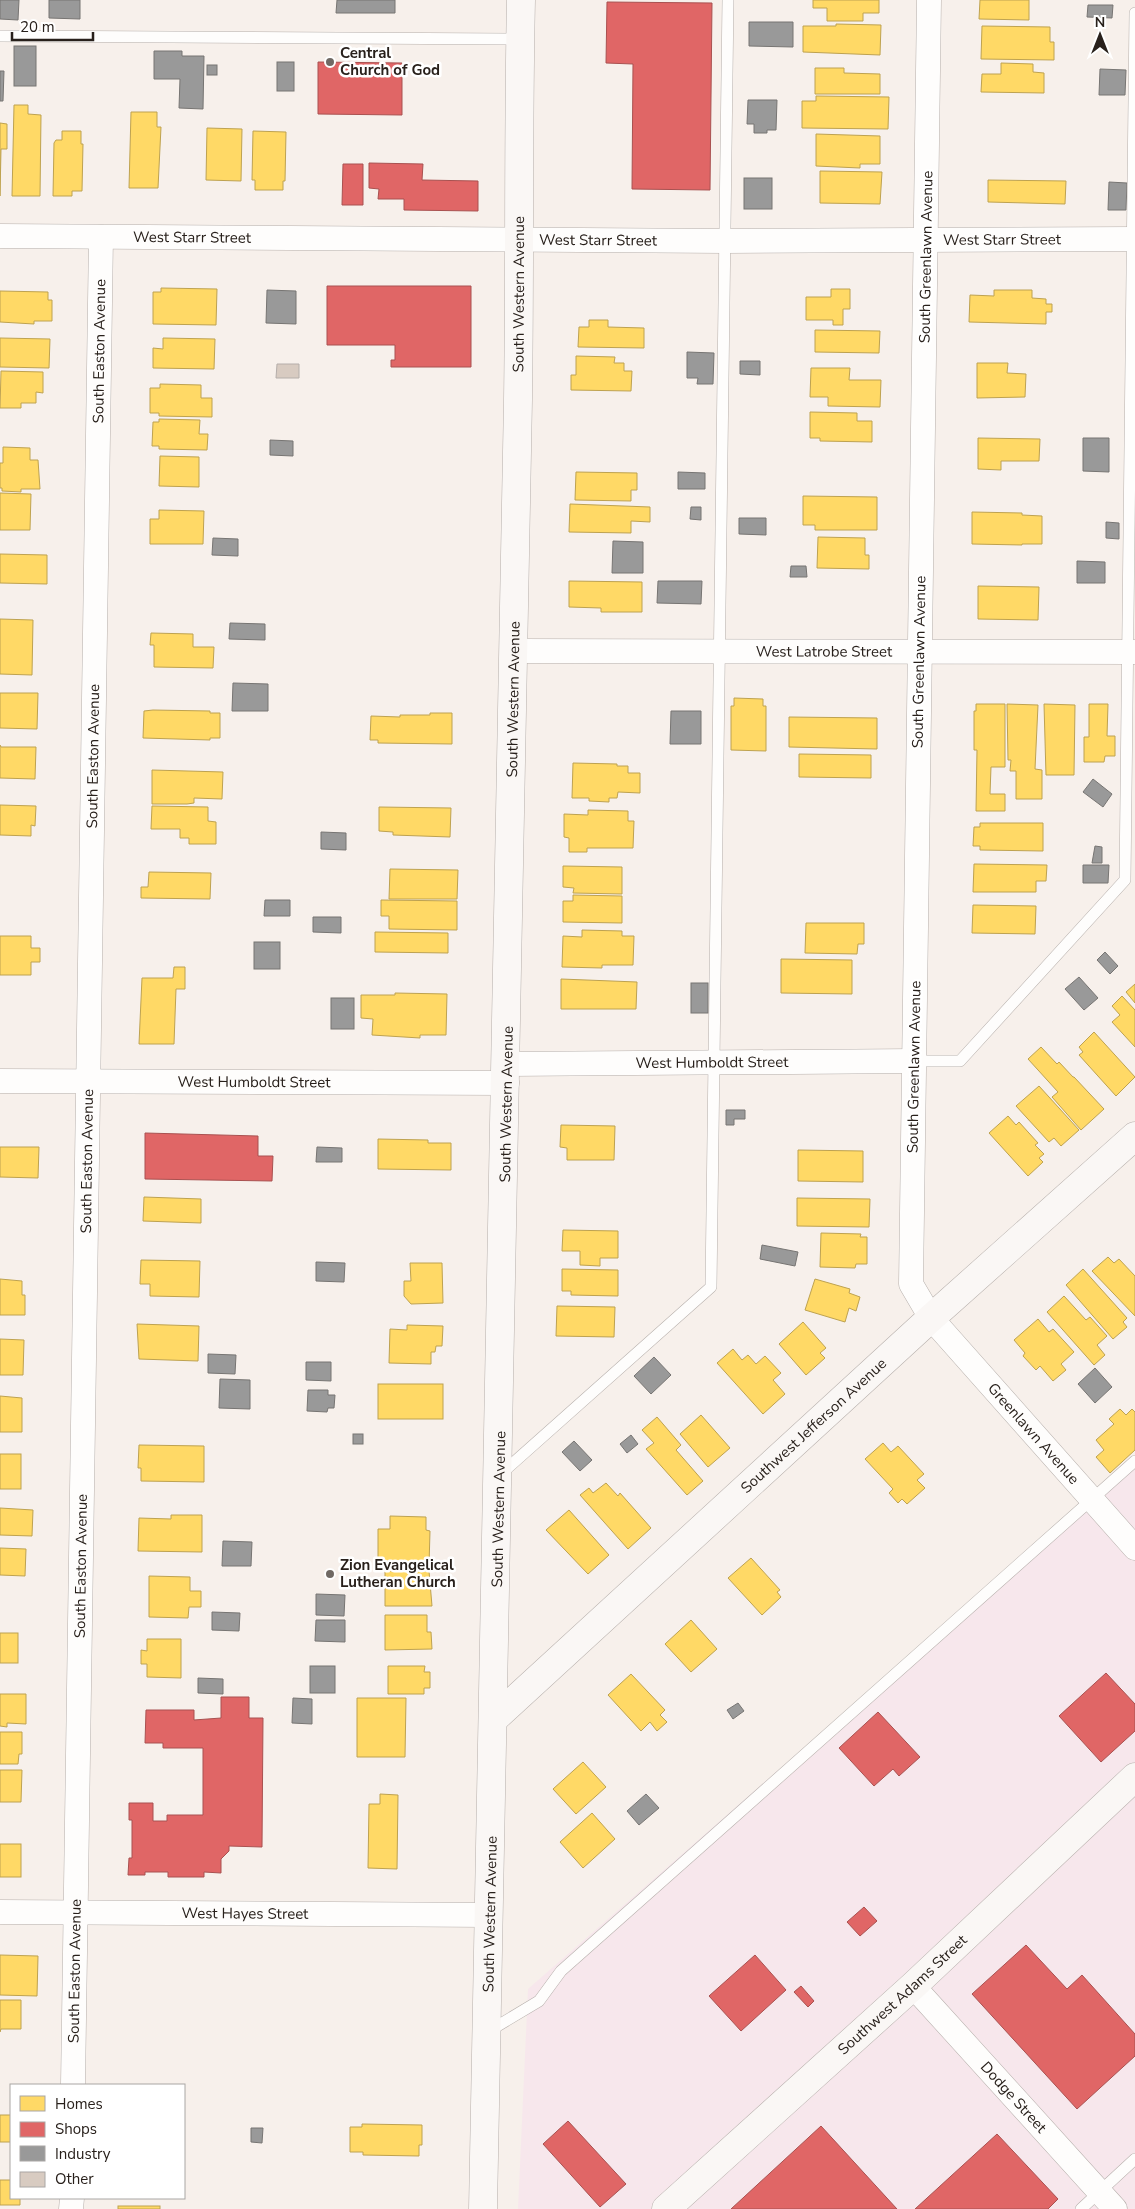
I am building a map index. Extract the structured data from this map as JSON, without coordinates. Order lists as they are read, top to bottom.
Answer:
{
  "streets": {
    "main road": ["South Western Avenue", "Southwest Jefferson Avenue", "Southwest Adams Street"],
    "street": [
      "West Starr Street",
      "South Greenlawn Avenue",
      "South Easton Avenue",
      "West Latrobe Street",
      "West Humboldt Street",
      "Greenlawn Avenue",
      "West Hayes Street",
      "Dodge Street"
    ]
  },
  "crossings": [
    ["West Starr Street", "South Greenlawn Avenue"],
    ["West Starr Street", "South Western Avenue"],
    ["West Starr Street", "South Easton Avenue"],
    ["South Greenlawn Avenue", "West Latrobe Street"],
    ["South Greenlawn Avenue", "West Humboldt Street"],
    ["South Greenlawn Avenue", "Southwest Jefferson Avenue"],
    ["South Greenlawn Avenue", "Greenlawn Avenue"],
    ["South Western Avenue", "West Latrobe Street"],
    ["South Western Avenue", "West Humboldt Street"],
    ["South Western Avenue", "Southwest Jefferson Avenue"],
    ["South Western Avenue", "West Hayes Street"],
    ["South Easton Avenue", "West Humboldt Street"],
    ["South Easton Avenue", "West Hayes Street"],
    ["Southwest Jefferson Avenue", "Greenlawn Avenue"],
    ["Southwest Adams Street", "Dodge Street"]
  ],
  "places": ["Central Church of God", "Zion Evangelical Lutheran Church"],
  "legend": [
    "Homes",
    "Shops",
    "Industry",
    "Other"
  ],
  "scale_bar": "20 m",
  "north": "top"
}
